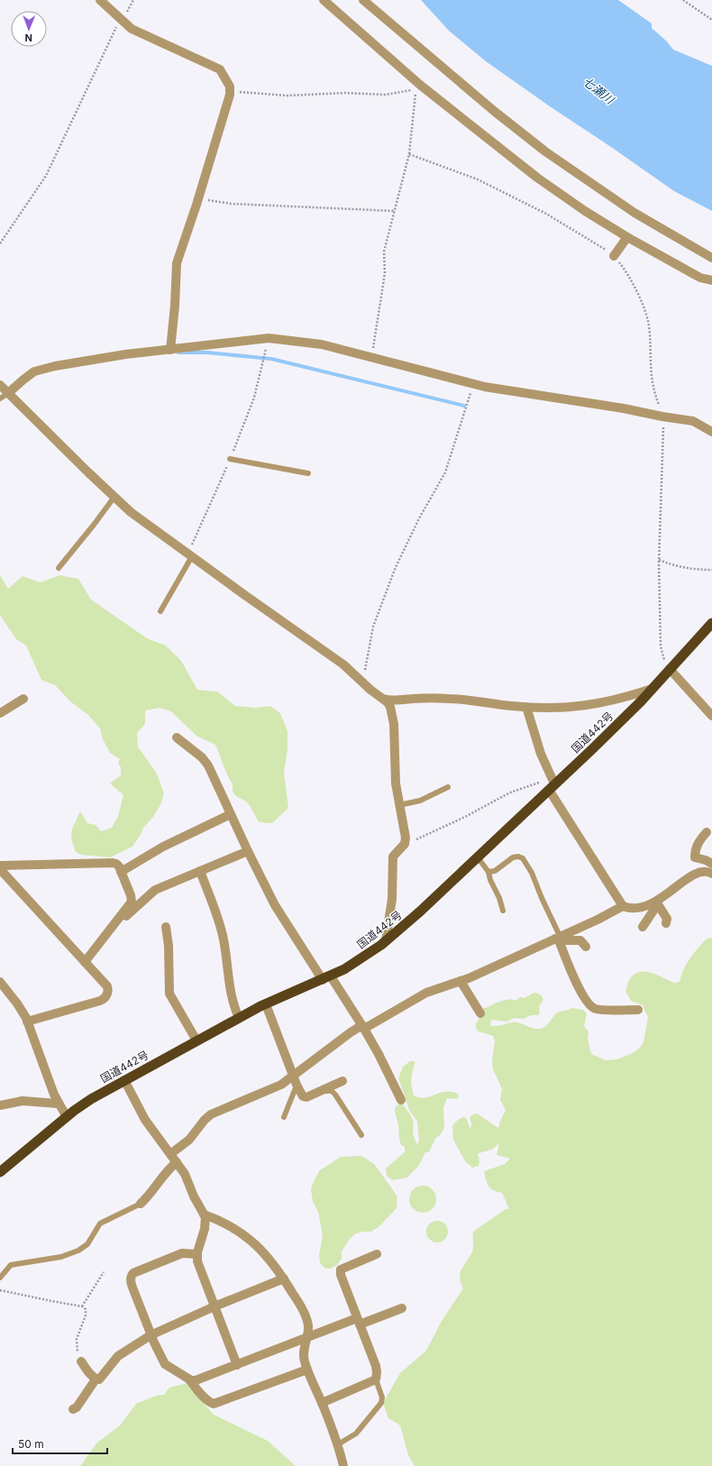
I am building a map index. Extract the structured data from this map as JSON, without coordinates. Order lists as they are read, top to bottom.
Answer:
{
  "streets": {
    "highway": ["国道442号"]
  },
  "water": ["七瀬川"],
  "scale_bar": "50 m",
  "north": "bottom"
}
